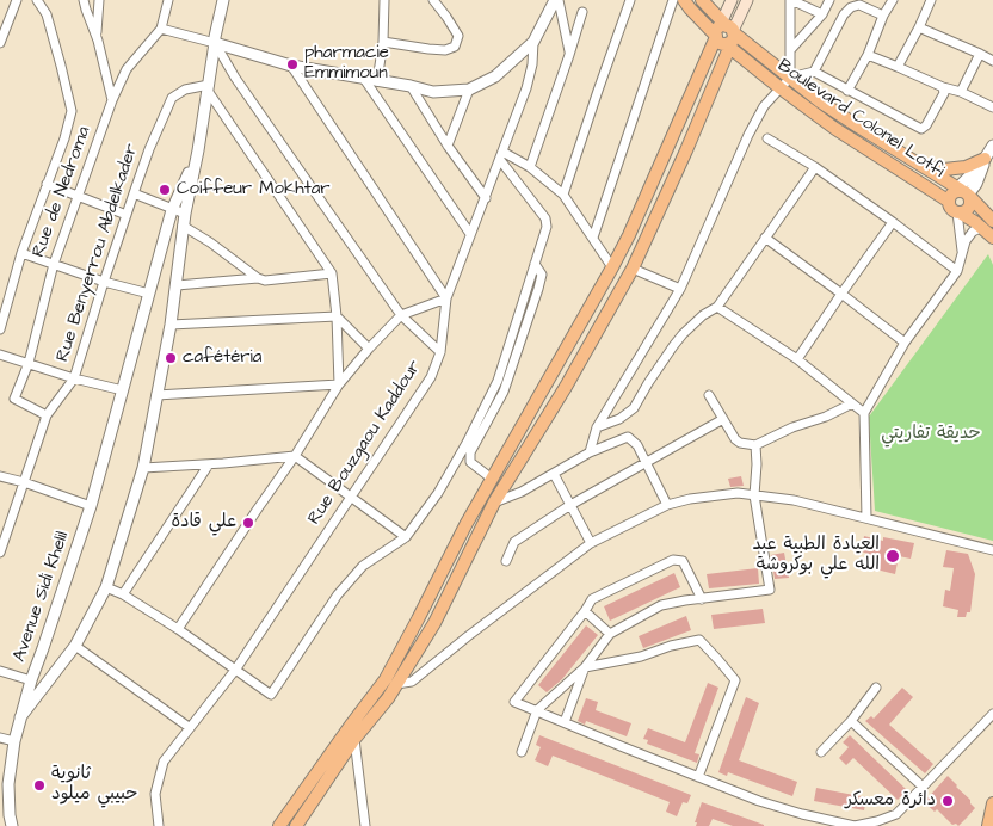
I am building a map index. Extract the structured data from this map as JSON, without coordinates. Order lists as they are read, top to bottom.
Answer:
{
  "streets": {
    "main road": ["Boulevard Colonel Lotfi"],
    "street": [
      "Rue de Nedroma",
      "Rue Benyerrou Abdelkader",
      "Rue Bouzgaou Kaddour",
      "Avenue Sidi Khelil"
    ]
  },
  "crossings": [
    ["Rue de Nedroma", "Rue Benyerrou Abdelkader"],
    ["Rue Benyerrou Abdelkader", "Avenue Sidi Khelil"]
  ],
  "parks": ["حديقة تفاريتي"],
  "places": [
    "pharmacie Emmimoun",
    "Coiffeur Mokhtar",
    "cafétéria",
    "علي قادة",
    "العيادة الطبية عبد الله علي بوكروشة",
    "ثانوية حبيبي ميلود",
    "دائرة معسكر"
  ]
}
